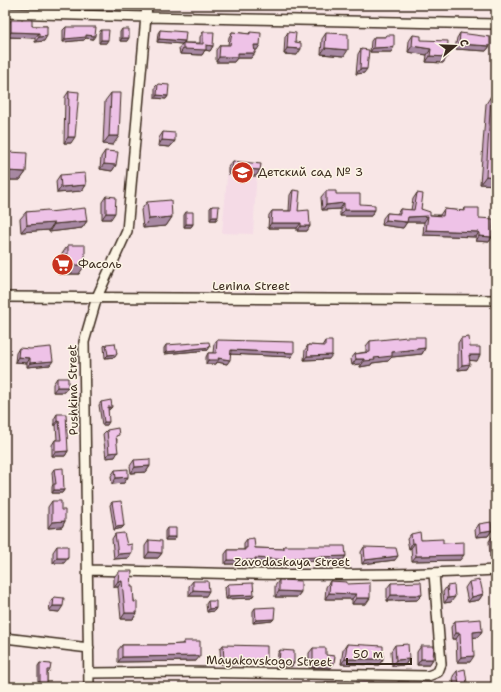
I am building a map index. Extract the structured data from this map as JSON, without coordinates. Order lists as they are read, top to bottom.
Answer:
{
  "streets": {
    "street": [
      "Lenina Street",
      "Pushkina Street",
      "Zavodaskaya Street",
      "Mayakovskogo Street"
    ]
  },
  "crossings": [
    ["Lenina Street", "Pushkina Street"],
    ["Pushkina Street", "Zavodaskaya Street"],
    ["Pushkina Street", "Mayakovskogo Street"],
    ["Zavodaskaya Street", "Mayakovskogo Street"]
  ],
  "places": {
    "school or university": ["Детский сад № 3"],
    "supermarket": ["Фасоль"]
  },
  "scale_bar": "50 m",
  "north": "right"
}
